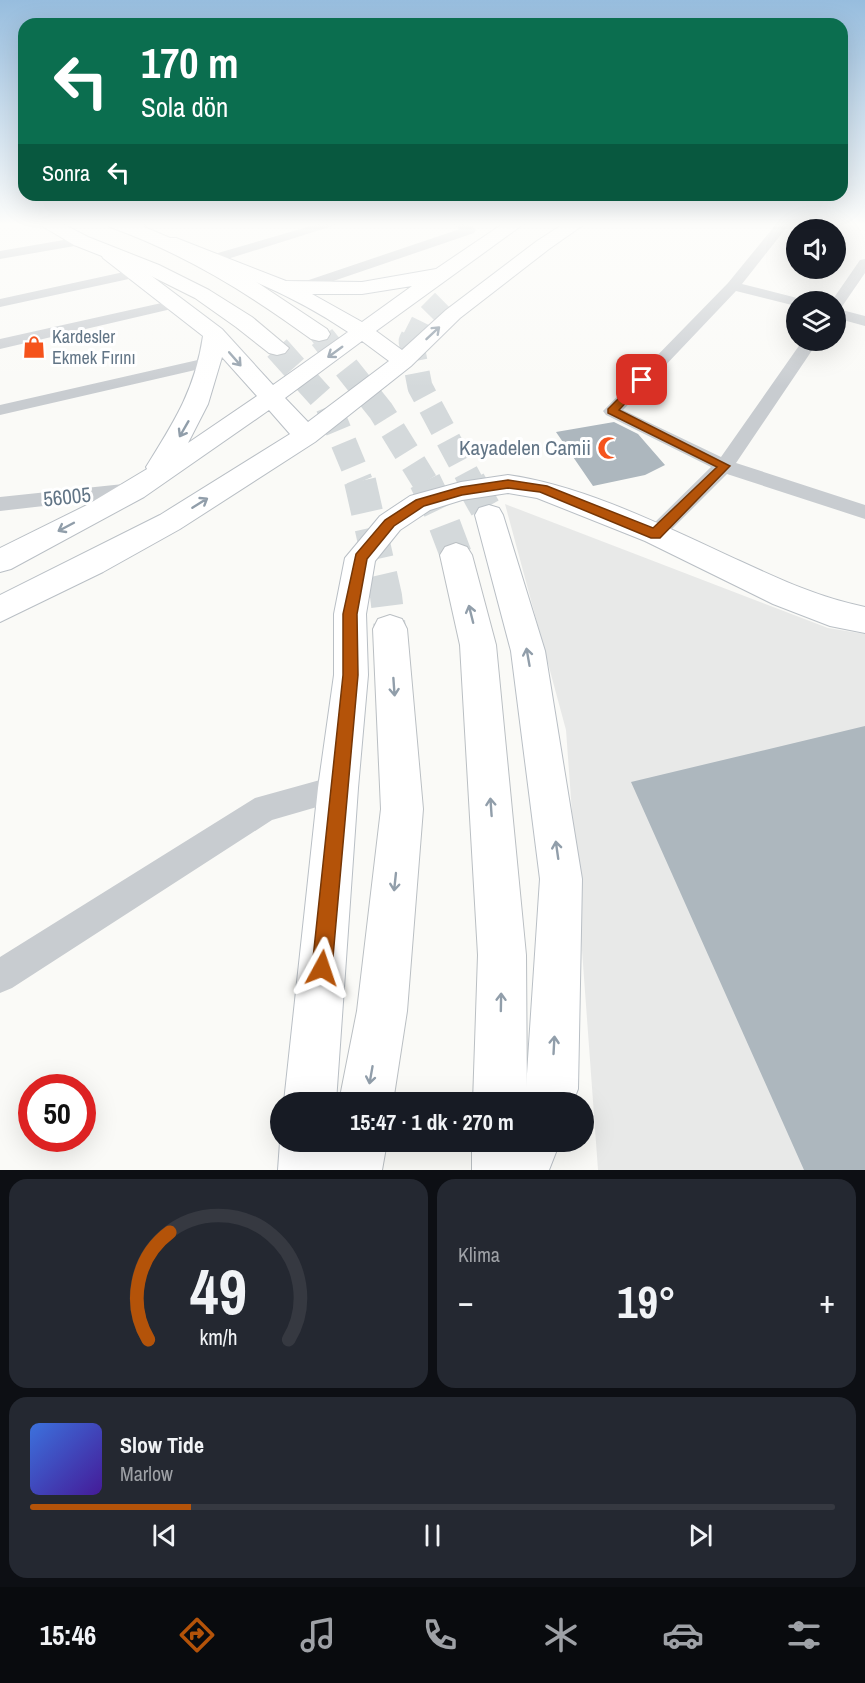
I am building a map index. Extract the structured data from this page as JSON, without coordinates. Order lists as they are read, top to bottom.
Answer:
{
  "streets": {
    "street": ["56005"]
  },
  "places": {
    "shop": ["Kardesler Ekmek Fırını"],
    "mosque": ["Kayadelen Camii"]
  },
  "page": {
    "turn": ["170 m", "Sola dön"],
    "then": "Sonra",
    "limit": "50",
    "trip": "15:47 · 1 dk · 270 m",
    "tile": "Klima",
    "heat": ["−", "19°", "+"],
    "song": ["Slow Tide", "Marlow"],
    "tabs": "15:46",
    "gauge": ["49", "km/h"]
  }
}
